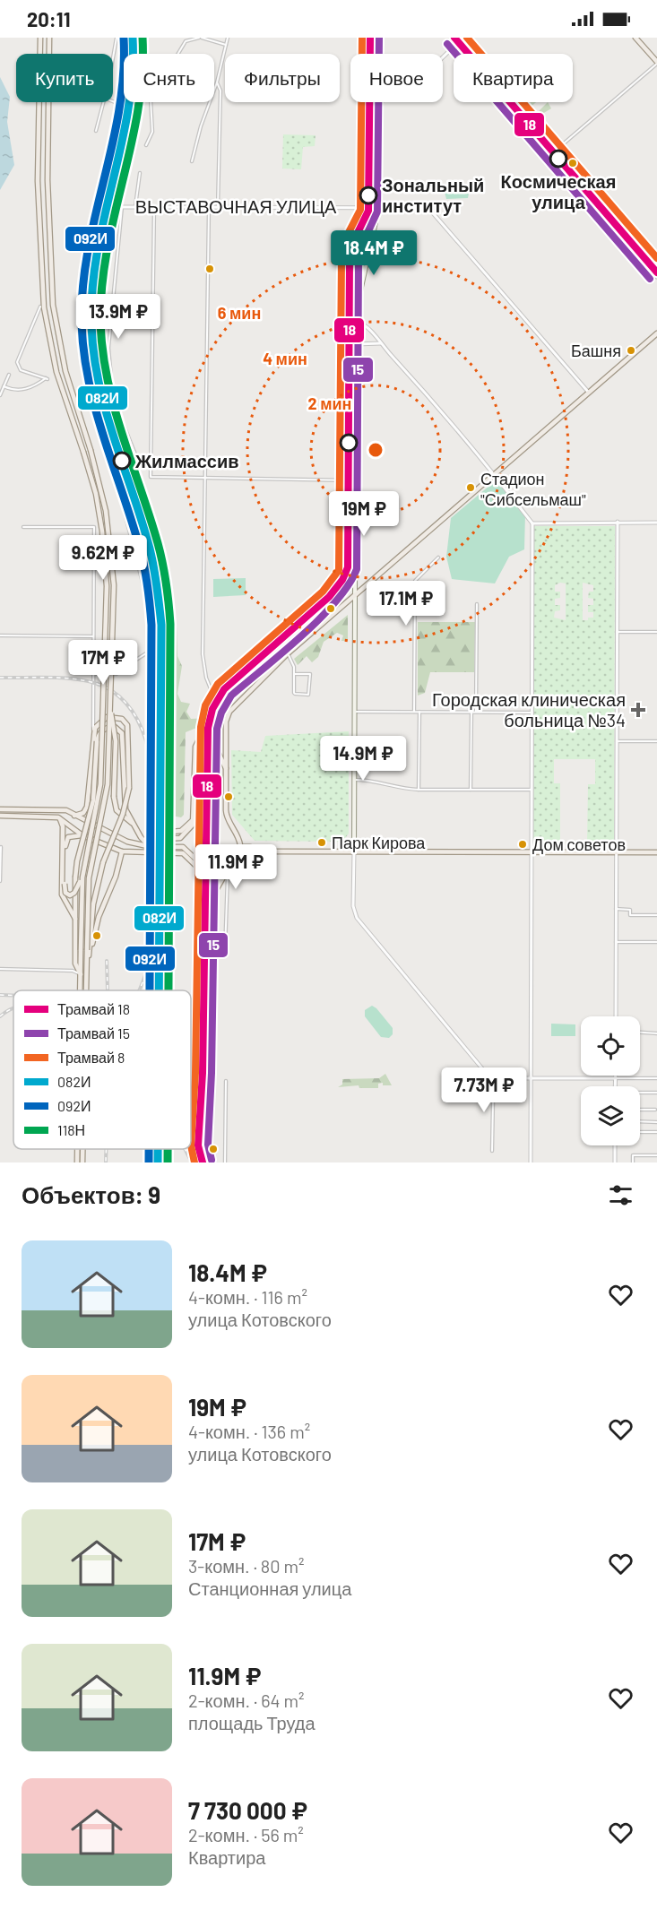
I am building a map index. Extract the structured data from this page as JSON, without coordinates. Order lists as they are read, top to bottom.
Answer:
{
  "streets": {
    "street": ["ВЫСТАВОЧНАЯ УЛИЦА"]
  },
  "places": {
    "other": [
      "Космическая улица",
      "Зональный институт",
      "Башня",
      "Жилмассив",
      "Стадион \"Сибсельмаш\"",
      "Парк Кирова",
      "Дом советов"
    ],
    "health": ["Городская клиническая больница №34"]
  },
  "lines": [
    "tram line 18",
    "tram line 15",
    "tram line 8",
    "transit line 082И",
    "transit line 118Н",
    "transit line 092И"
  ],
  "legend": [
    "Трамвай 18",
    "Трамвай 15",
    "Трамвай 8",
    "082И",
    "092И",
    "118Н"
  ],
  "page": {
    "status": "20:11",
    "chip": [
      "Купить",
      "Снять",
      "Фильтры",
      "Новое",
      "Квартира"
    ],
    "price": [
      "18.4M ₽",
      "13.9M ₽",
      "19M ₽",
      "9.62M ₽",
      "17.1M ₽",
      "17M ₽",
      "14.9M ₽",
      "11.9M ₽",
      "7.73M ₽"
    ],
    "heading": "Объектов: 9",
    "list": [
      {
        "name": "18.4M ₽",
        "note": "4-комн. · 116 m² · улица Котовского"
      },
      {
        "name": "19M ₽",
        "note": "4-комн. · 136 m² · улица Котовского"
      },
      {
        "name": "17M ₽",
        "note": "3-комн. · 80 m² · Станционная улица"
      },
      {
        "name": "11.9M ₽",
        "note": "2-комн. · 64 m² · площадь Труда"
      },
      {
        "name": "7 730 000 ₽",
        "note": "2-комн. · 56 m² · Квартира"
      }
    ]
  },
  "rings": ["6 мин", "4 мин", "2 мин"]
}
